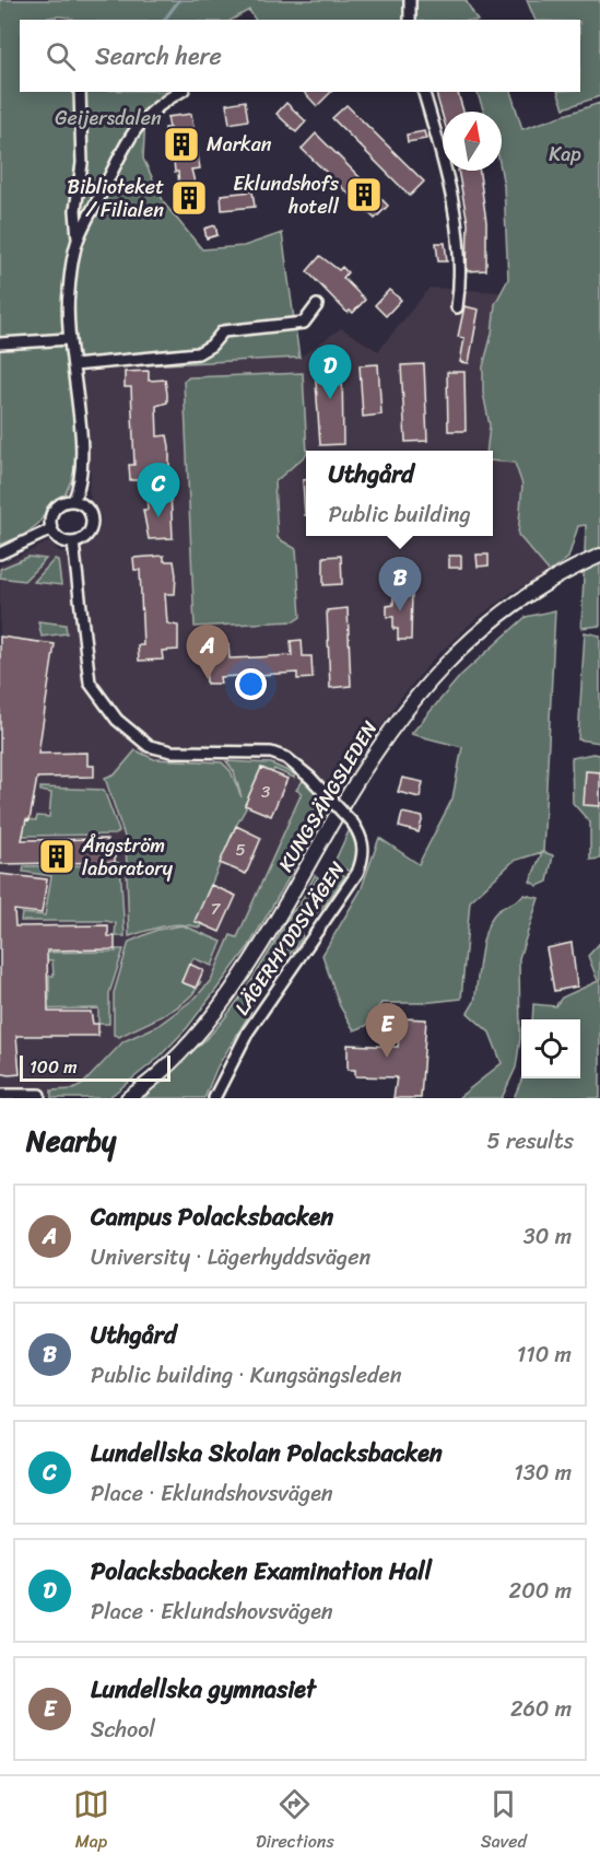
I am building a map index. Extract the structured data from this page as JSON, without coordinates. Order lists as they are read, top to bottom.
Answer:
{
  "streets": {
    "main road": ["KUNGSÄNGSLEDEN"],
    "street": ["LÄGERHYDDSVÄGEN"]
  },
  "parks": ["Geijersdalen", "Kap"],
  "places": {
    "building": [
      "Markan",
      "Eklundshofs hotell",
      "Biblioteket / Filialen",
      "Ångström laboratory"
    ]
  },
  "house_numbers": ["3", "5", "7"],
  "scale_bar": "100 m",
  "north": "top",
  "page": {
    "search": "Search here",
    "pins": [
      "D",
      "C",
      "B",
      "A",
      "E"
    ],
    "popup": ["Uthgård", "Public building"],
    "scale": "100 m",
    "heading": ["Nearby", "5 results"],
    "list": [
      {
        "mark": "A",
        "name": "Campus Polacksbacken",
        "note": "University · Lägerhyddsvägen",
        "value": "30 m"
      },
      {
        "mark": "B",
        "name": "Uthgård",
        "note": "Public building · Kungsängsleden",
        "value": "110 m"
      },
      {
        "mark": "C",
        "name": "Lundellska Skolan Polacksbacken",
        "note": "Place · Eklundshovsvägen",
        "value": "130 m"
      },
      {
        "mark": "D",
        "name": "Polacksbacken Examination Hall",
        "note": "Place · Eklundshovsvägen",
        "value": "200 m"
      },
      {
        "mark": "E",
        "name": "Lundellska gymnasiet",
        "note": "School",
        "value": "260 m"
      }
    ],
    "nav": ["Map", "Directions", "Saved"]
  }
}
